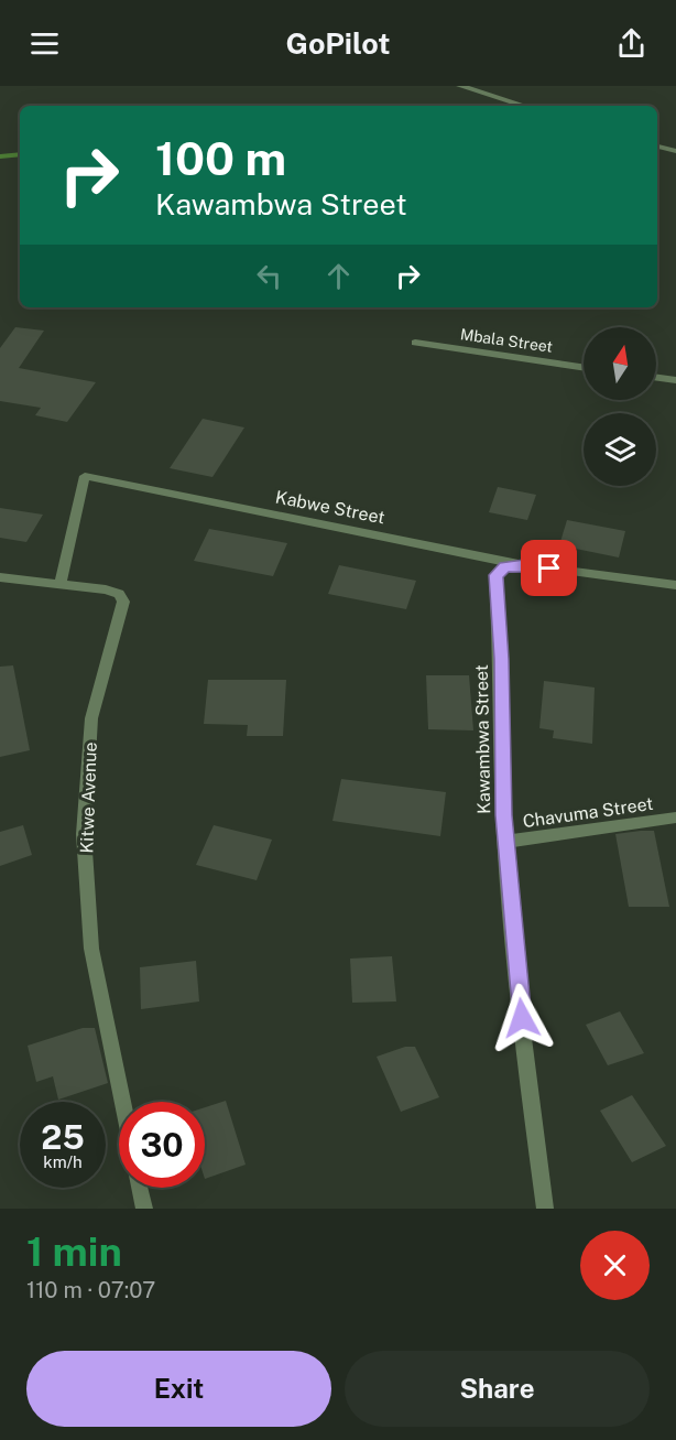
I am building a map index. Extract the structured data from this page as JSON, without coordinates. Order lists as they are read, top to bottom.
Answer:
{
  "streets": {
    "street": [
      "Mbala Street",
      "Kabwe Street",
      "Kawambwa Street",
      "Kitwe Avenue",
      "Chavuma Street"
    ]
  },
  "crossings": [
    ["Kabwe Street", "Kawambwa Street"],
    ["Kabwe Street", "Kitwe Avenue"],
    ["Kawambwa Street", "Chavuma Street"]
  ],
  "north": "top",
  "page": {
    "header": "GoPilot",
    "turn": ["100 m", "Kawambwa Street"],
    "speed": "25 km/h",
    "limit": "30",
    "heading": ["1 min", "110 m · 07:07"],
    "buttons": ["Exit", "Share"]
  }
}
